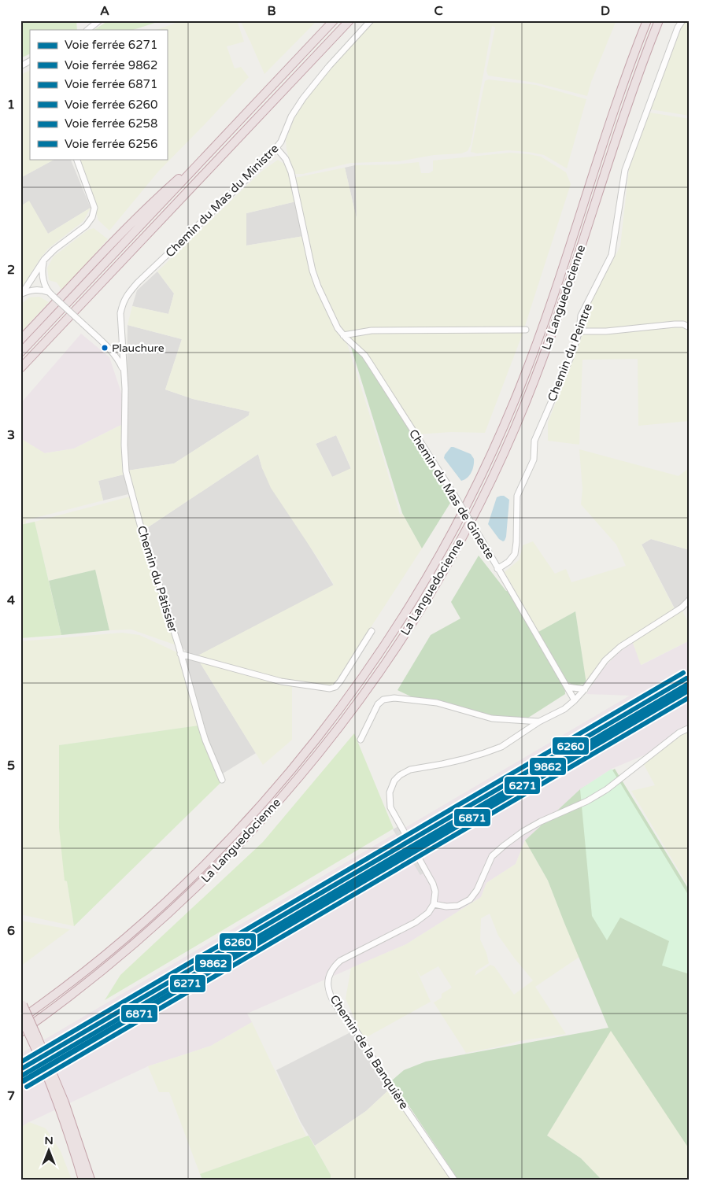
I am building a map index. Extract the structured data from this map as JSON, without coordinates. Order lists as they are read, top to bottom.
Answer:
{
  "streets": {
    "highway": ["La Languedocienne"],
    "street": [
      "Chemin du Mas du Ministre",
      "Chemin du Peintre",
      "Chemin du Mas de Gineste",
      "Chemin du Pâtissier",
      "Chemin de la Banquière"
    ]
  },
  "crossings": [
    ["Chemin du Mas du Ministre", "Chemin du Mas de Gineste"],
    ["Chemin du Mas du Ministre", "Chemin du Pâtissier"],
    ["Chemin du Peintre", "Chemin du Mas de Gineste"]
  ],
  "places": ["Plauchure"],
  "lines": [
    "rail line 6256",
    "rail line 6260",
    "rail line 9862",
    "rail line 6271",
    "rail line 6871",
    "rail line 6258"
  ],
  "legend": [
    "Voie ferrée 6271",
    "Voie ferrée 9862",
    "Voie ferrée 6871",
    "Voie ferrée 6260",
    "Voie ferrée 6258",
    "Voie ferrée 6256"
  ],
  "north": "top",
  "grid": {
    "columns": [
      "A",
      "B",
      "C",
      "D"
    ],
    "rows": [
      "1",
      "2",
      "3",
      "4",
      "5",
      "6",
      "7"
    ]
  }
}
